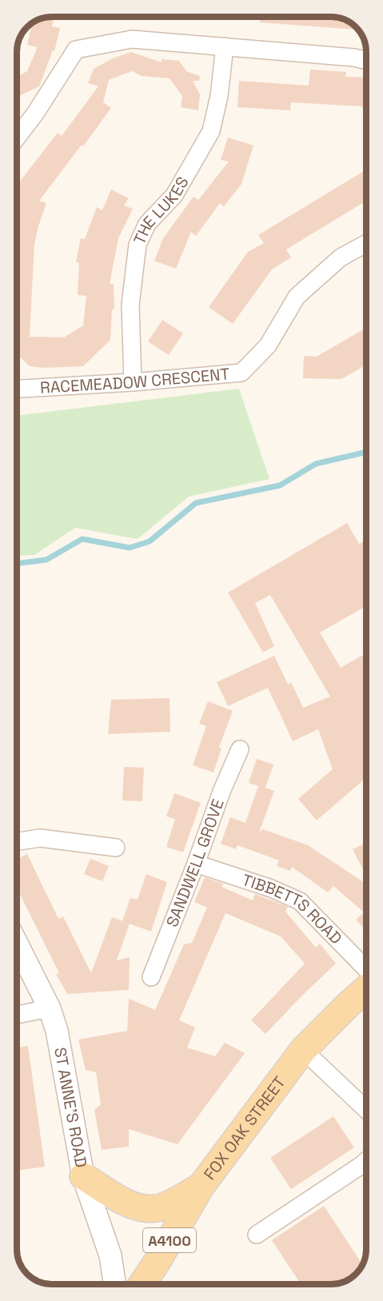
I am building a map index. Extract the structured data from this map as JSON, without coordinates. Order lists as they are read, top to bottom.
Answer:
{
  "streets": {
    "main road": ["FOX OAK STREET", "A4100"],
    "street": [
      "THE LUKES",
      "RACEMEADOW CRESCENT",
      "SANDWELL GROVE",
      "TIBBETTS ROAD",
      "ST ANNE'S ROAD"
    ]
  },
  "crossings": [
    ["THE LUKES", "RACEMEADOW CRESCENT"],
    ["SANDWELL GROVE", "TIBBETTS ROAD"]
  ]
}
